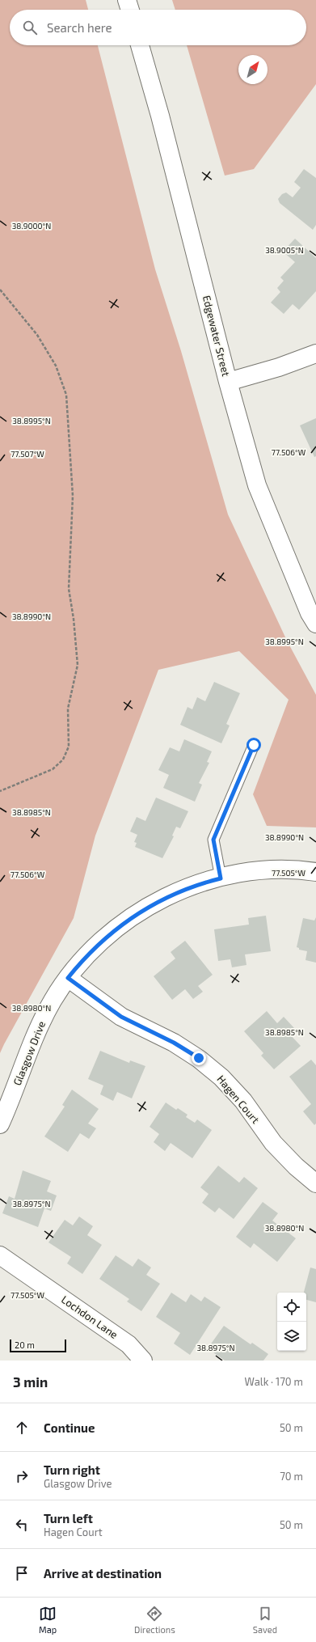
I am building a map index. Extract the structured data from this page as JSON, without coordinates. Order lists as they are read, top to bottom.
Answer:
{
  "streets": {
    "street": [
      "Edgewater Street",
      "Glasgow Drive",
      "Hagen Court",
      "Lochdon Lane"
    ]
  },
  "crossings": [
    ["Glasgow Drive", "Hagen Court"]
  ],
  "scale_bar": "20 m",
  "north": "top right",
  "page": {
    "search": "Search here",
    "scale": "20 m",
    "heading": ["3 min", "Walk · 170 m"],
    "list": [
      ["Continue", "50 m"],
      ["Turn right", "Glasgow Drive", "70 m"],
      ["Turn left", "Hagen Court", "50 m"],
      "Arrive at destination"
    ],
    "nav": ["Map", "Directions", "Saved"]
  },
  "coordinates": [
    "38.9000°N",
    "38.9005°N",
    "38.8995°N",
    "77.506°W",
    "77.507°W",
    "38.8990°N",
    "38.8985°N",
    "77.505°W",
    "38.8980°N",
    "38.8975°N"
  ]
}
